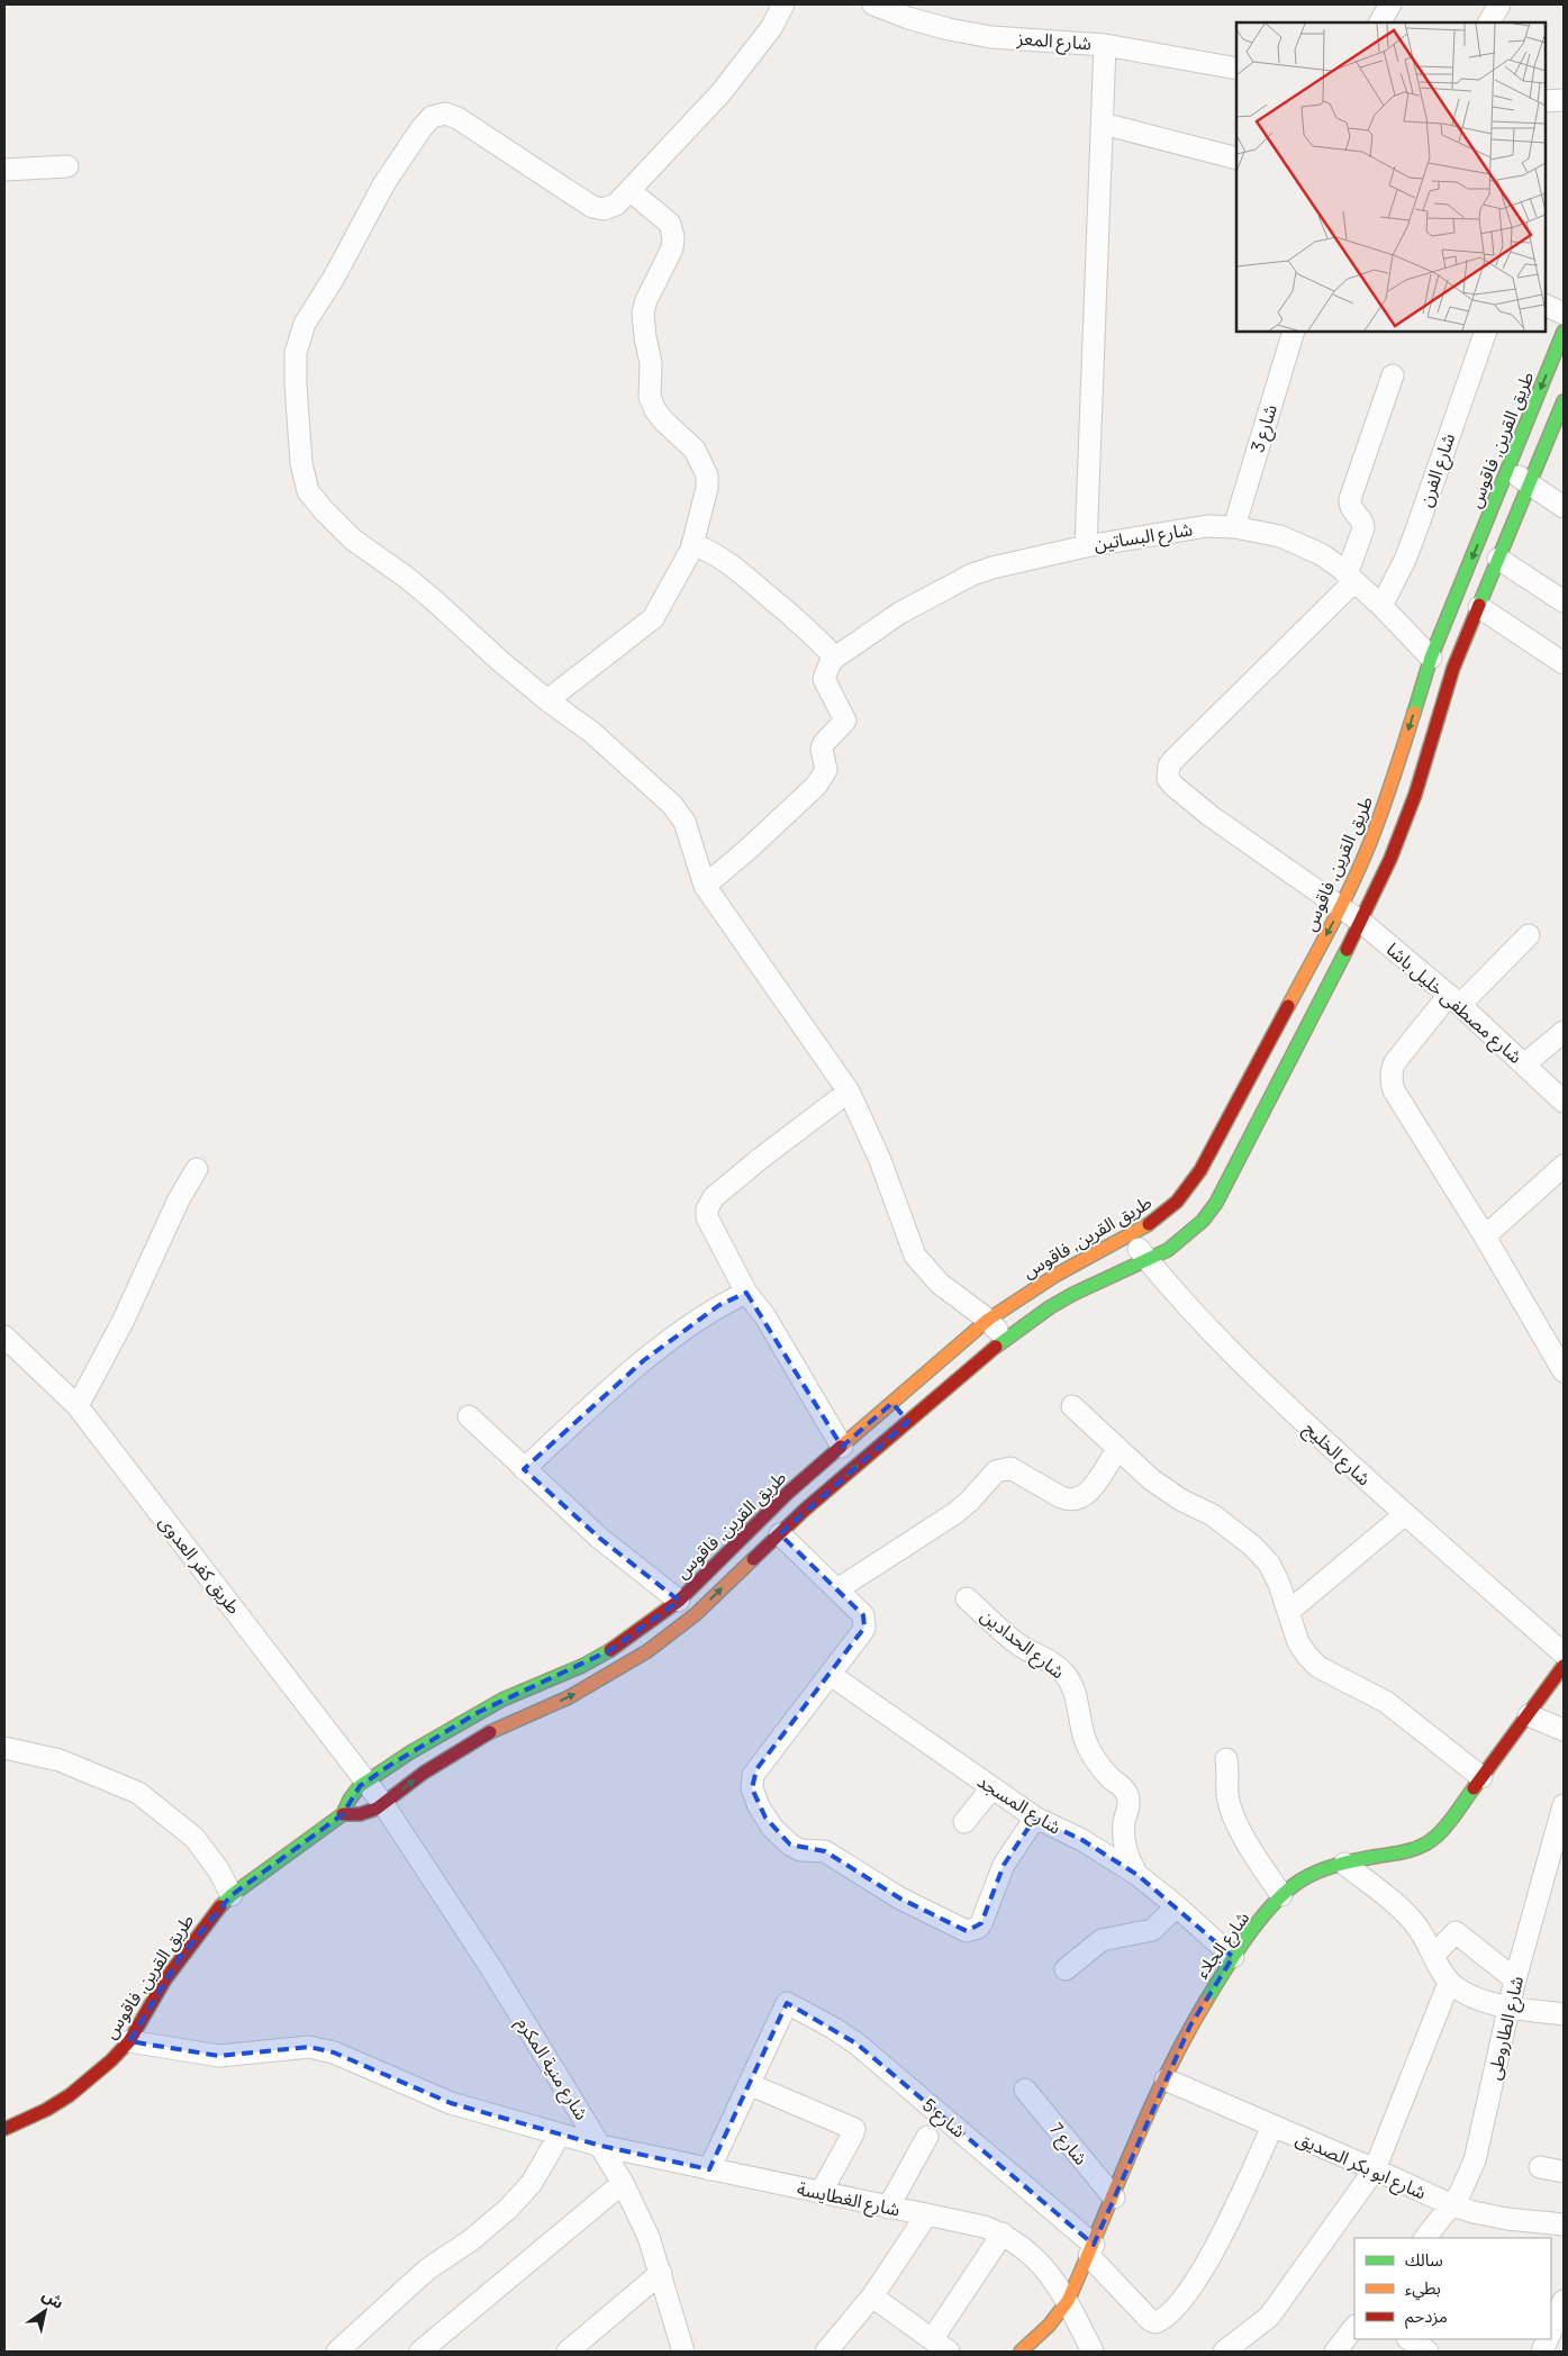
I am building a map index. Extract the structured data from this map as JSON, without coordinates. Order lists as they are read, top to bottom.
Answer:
{
  "streets": {
    "main road": ["طريق القرين, فاقوس", "شارع الجلاء"],
    "street": [
      "شارع المعز",
      "شارع 3",
      "شارع الفرن",
      "شارع البساتين",
      "شارع مصطفى خليل باشا",
      "شارع الخليج",
      "طريق كفر العدوى",
      "شارع الحدادين",
      "شارع المسجد",
      "شارع الطاروطى",
      "شارع منية المكرم",
      "شارع 5",
      "شارع 7",
      "شارع ابو بكر الصديق",
      "شارع الغطايسة"
    ]
  },
  "crossings": [
    ["شارع 3", "شارع البساتين"],
    ["طريق القرين, فاقوس", "شارع البساتين"],
    ["طريق القرين, فاقوس", "شارع مصطفى خليل باشا"],
    ["طريق القرين, فاقوس", "شارع الخليج"],
    ["طريق القرين, فاقوس", "طريق كفر العدوى"],
    ["طريق القرين, فاقوس", "شارع منية المكرم"],
    ["طريق القرين, فاقوس", "شارع الغطايسة"],
    ["شارع الفرن", "شارع البساتين"],
    ["شارع البساتين", "شارع مصطفى خليل باشا"],
    ["طريق كفر العدوى", "شارع منية المكرم"],
    ["شارع الحدادين", "شارع المسجد"],
    ["شارع المسجد", "شارع الجلاء"],
    ["شارع الجلاء", "شارع 5"],
    ["شارع الجلاء", "شارع 7"],
    ["شارع الجلاء", "شارع ابو بكر الصديق"],
    ["شارع الجلاء", "شارع الغطايسة"],
    ["شارع الطاروطى", "شارع ابو بكر الصديق"],
    ["شارع منية المكرم", "شارع الغطايسة"],
    ["شارع 5", "شارع ابو بكر الصديق"]
  ],
  "legend": ["سالك", "بطيء", "مزدحم"],
  "north": "top right"
}
